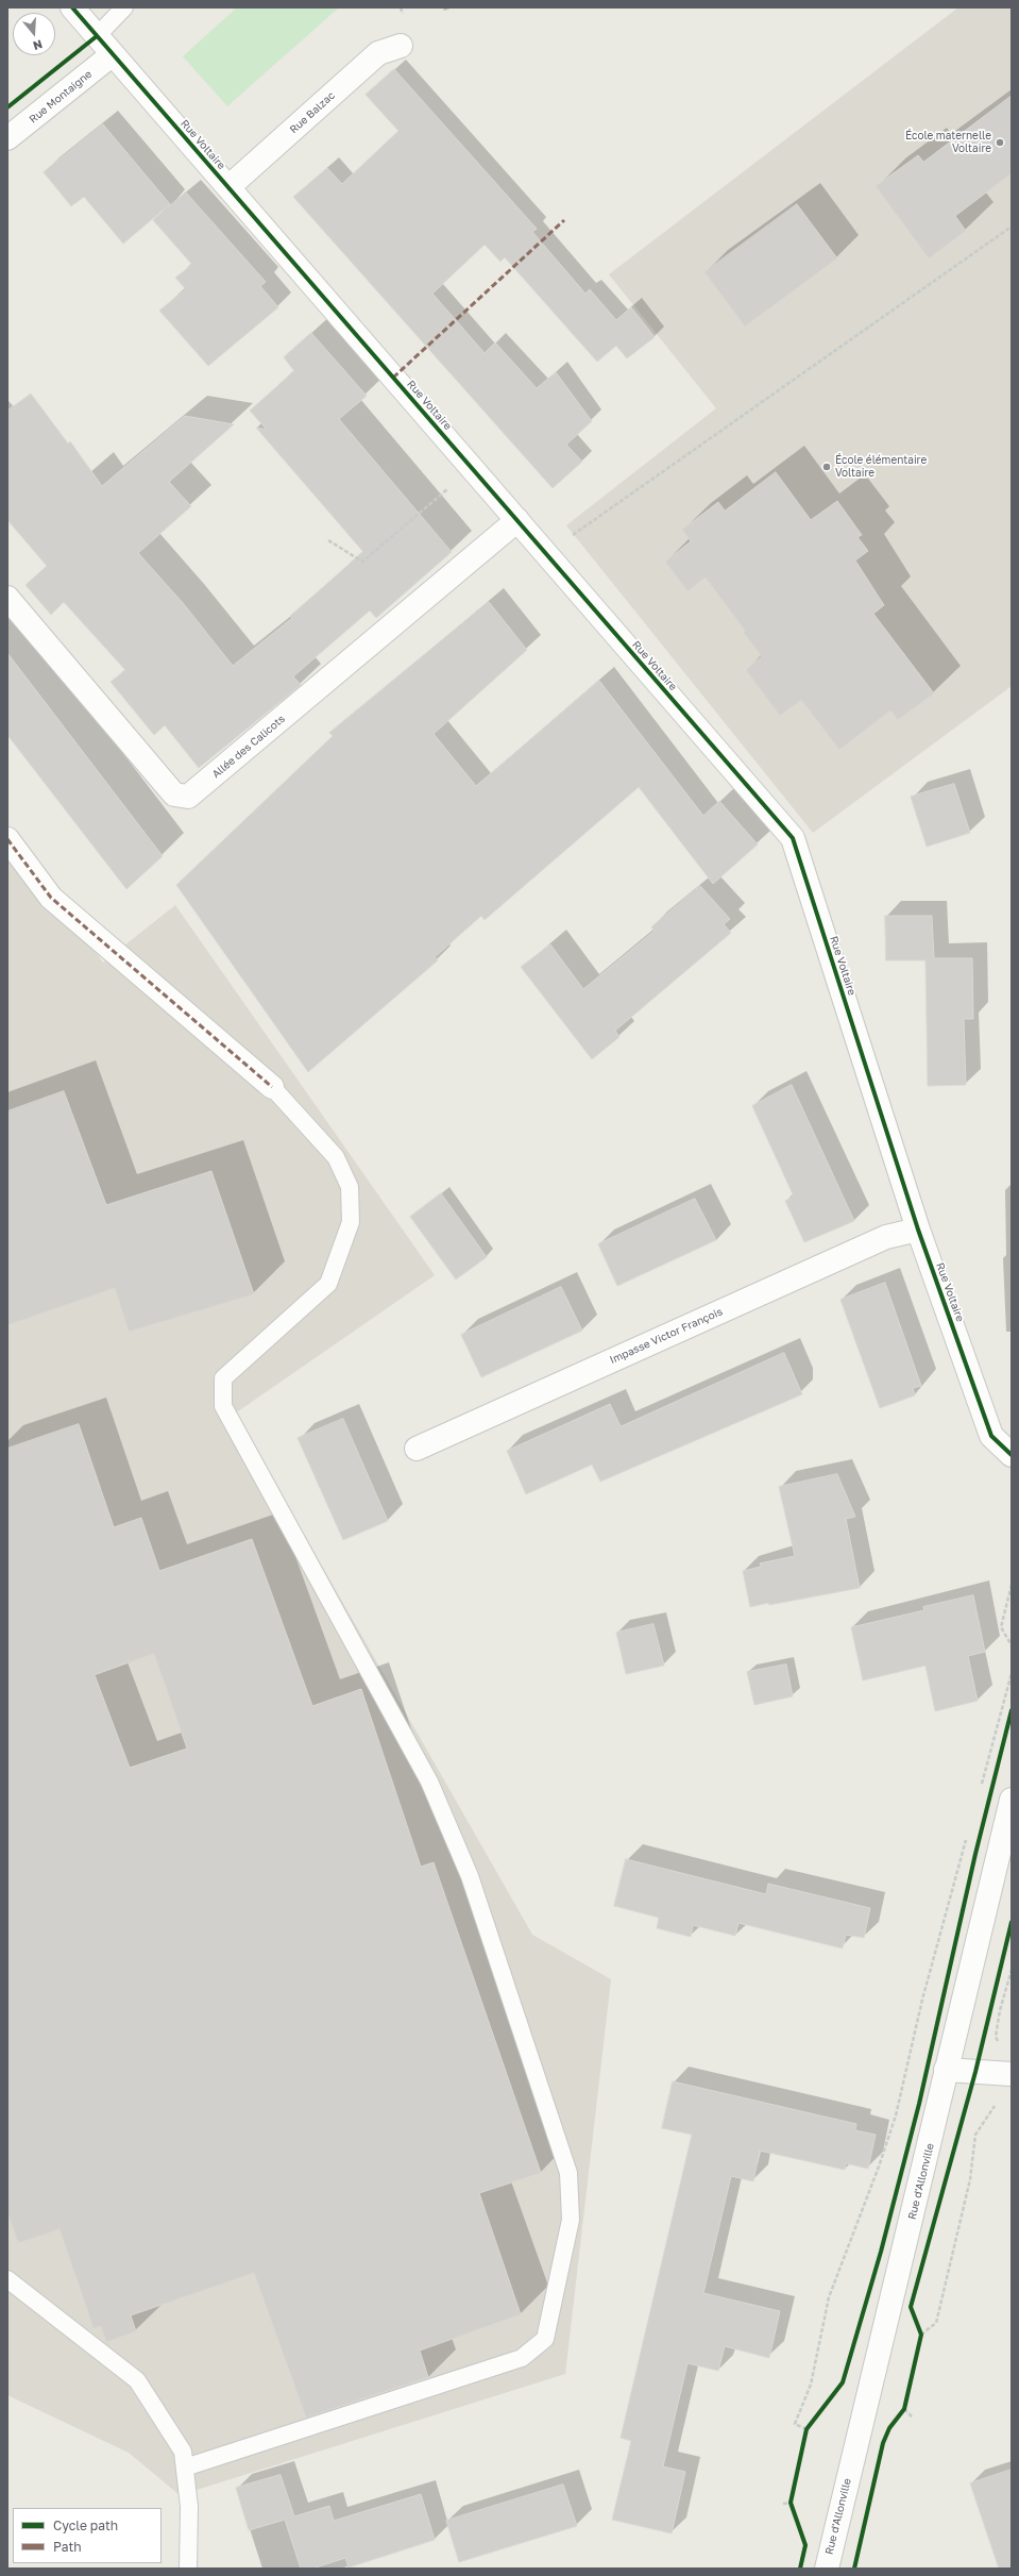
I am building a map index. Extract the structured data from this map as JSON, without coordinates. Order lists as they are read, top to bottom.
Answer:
{
  "streets": {
    "street": [
      "Rue Montaigne",
      "Rue Balzac",
      "Rue Voltaire",
      "Allée des Calicots",
      "Impasse Victor François",
      "Rue d'Allonville"
    ]
  },
  "crossings": [
    ["Rue Montaigne", "Rue Voltaire"],
    ["Rue Balzac", "Rue Voltaire"],
    ["Rue Voltaire", "Allée des Calicots"],
    ["Rue Voltaire", "Impasse Victor François"]
  ],
  "places": ["École maternelle Voltaire", "École élémentaire Voltaire"],
  "legend": ["Cycle path", "Path"],
  "north": "bottom"
}
